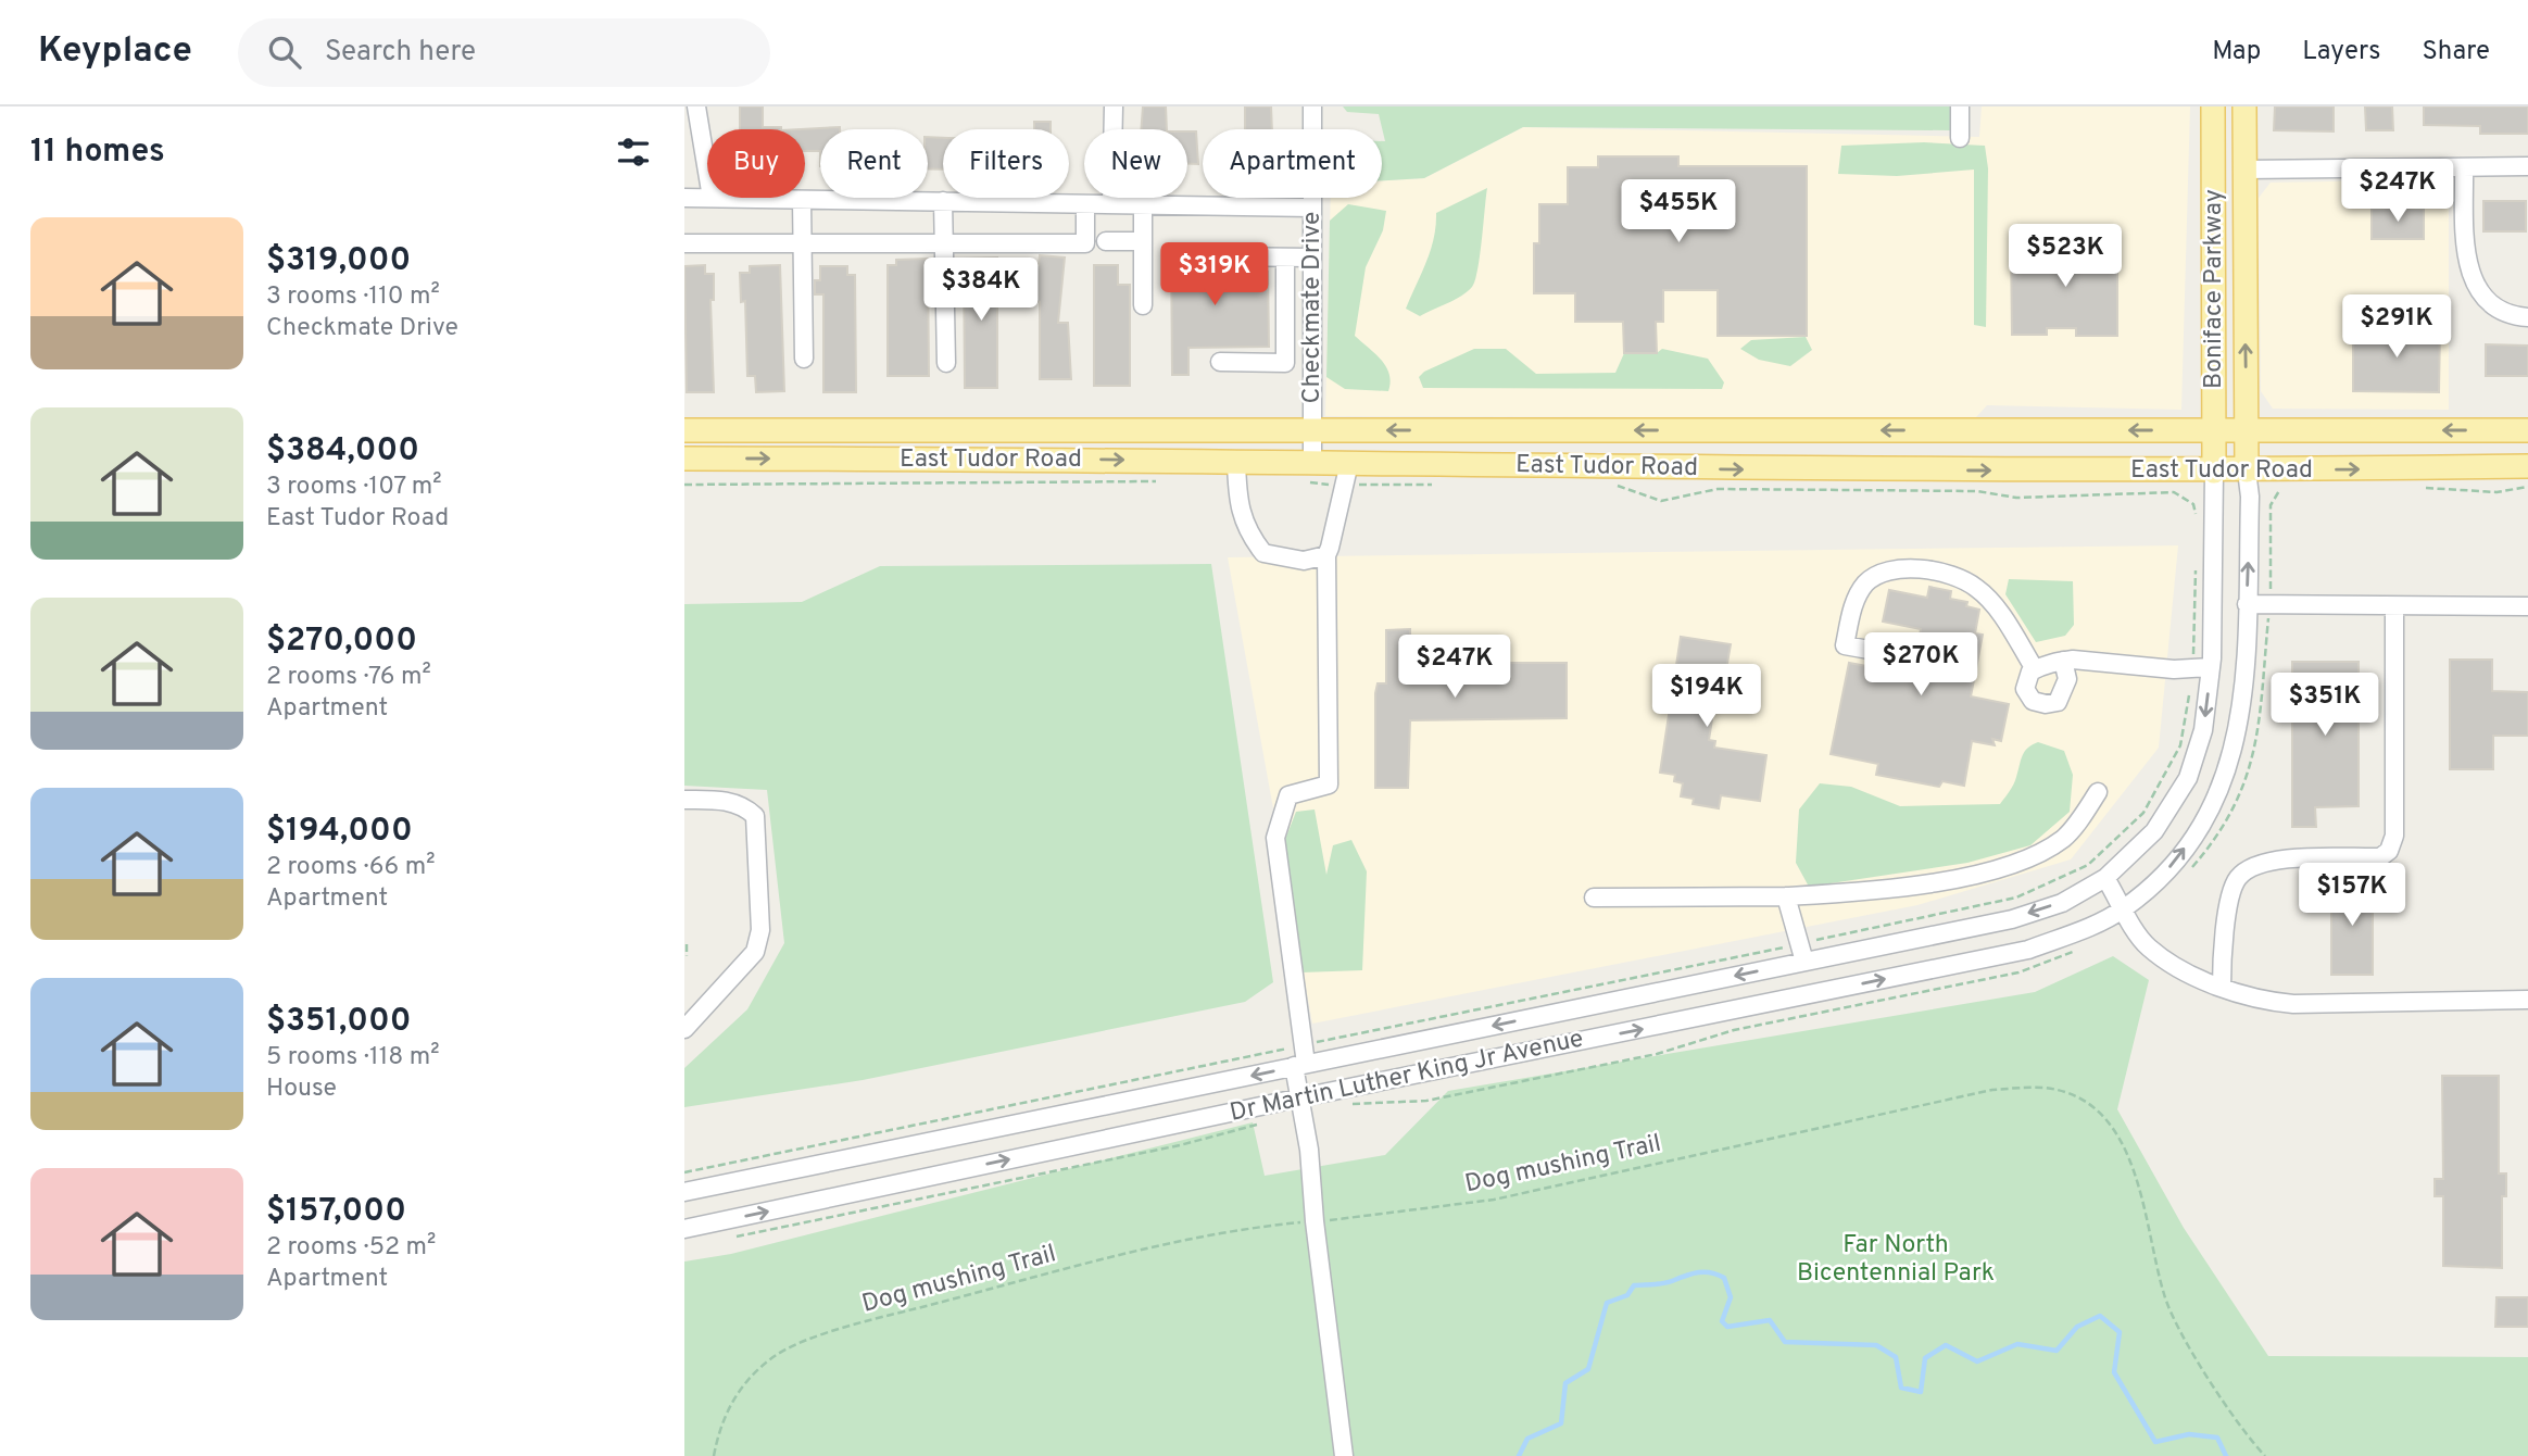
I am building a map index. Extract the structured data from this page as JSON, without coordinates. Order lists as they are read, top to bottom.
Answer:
{
  "streets": {
    "main road": ["Boniface Parkway", "East Tudor Road"],
    "street": ["Checkmate Drive", "Dr Martin Luther King Jr Avenue"],
    "path": ["Dog mushing Trail"]
  },
  "crossings": [
    ["Boniface Parkway", "East Tudor Road"],
    ["Boniface Parkway", "Dr Martin Luther King Jr Avenue"],
    ["Checkmate Drive", "East Tudor Road"],
    ["East Tudor Road", "Dr Martin Luther King Jr Avenue"]
  ],
  "parks": ["Far North Bicentennial Park"],
  "page": {
    "header": "Keyplace",
    "search": "Search here",
    "nav": ["Map", "Layers", "Share"],
    "heading": "11 homes",
    "chip": [
      "Buy",
      "Rent",
      "Filters",
      "New",
      "Apartment"
    ],
    "price": [
      "$247K",
      "$455K",
      "$523K",
      "$319K",
      "$384K",
      "$291K",
      "$270K",
      "$247K",
      "$194K",
      "$351K",
      "$157K"
    ],
    "list": [
      {
        "name": "$319,000",
        "note": "3 rooms · 110 m² · Checkmate Drive"
      },
      {
        "name": "$384,000",
        "note": "3 rooms · 107 m² · East Tudor Road"
      },
      {
        "name": "$270,000",
        "note": "2 rooms · 76 m² · Apartment"
      },
      {
        "name": "$194,000",
        "note": "2 rooms · 66 m² · Apartment"
      },
      {
        "name": "$351,000",
        "note": "5 rooms · 118 m² · House"
      },
      {
        "name": "$157,000",
        "note": "2 rooms · 52 m² · Apartment"
      }
    ]
  }
}
